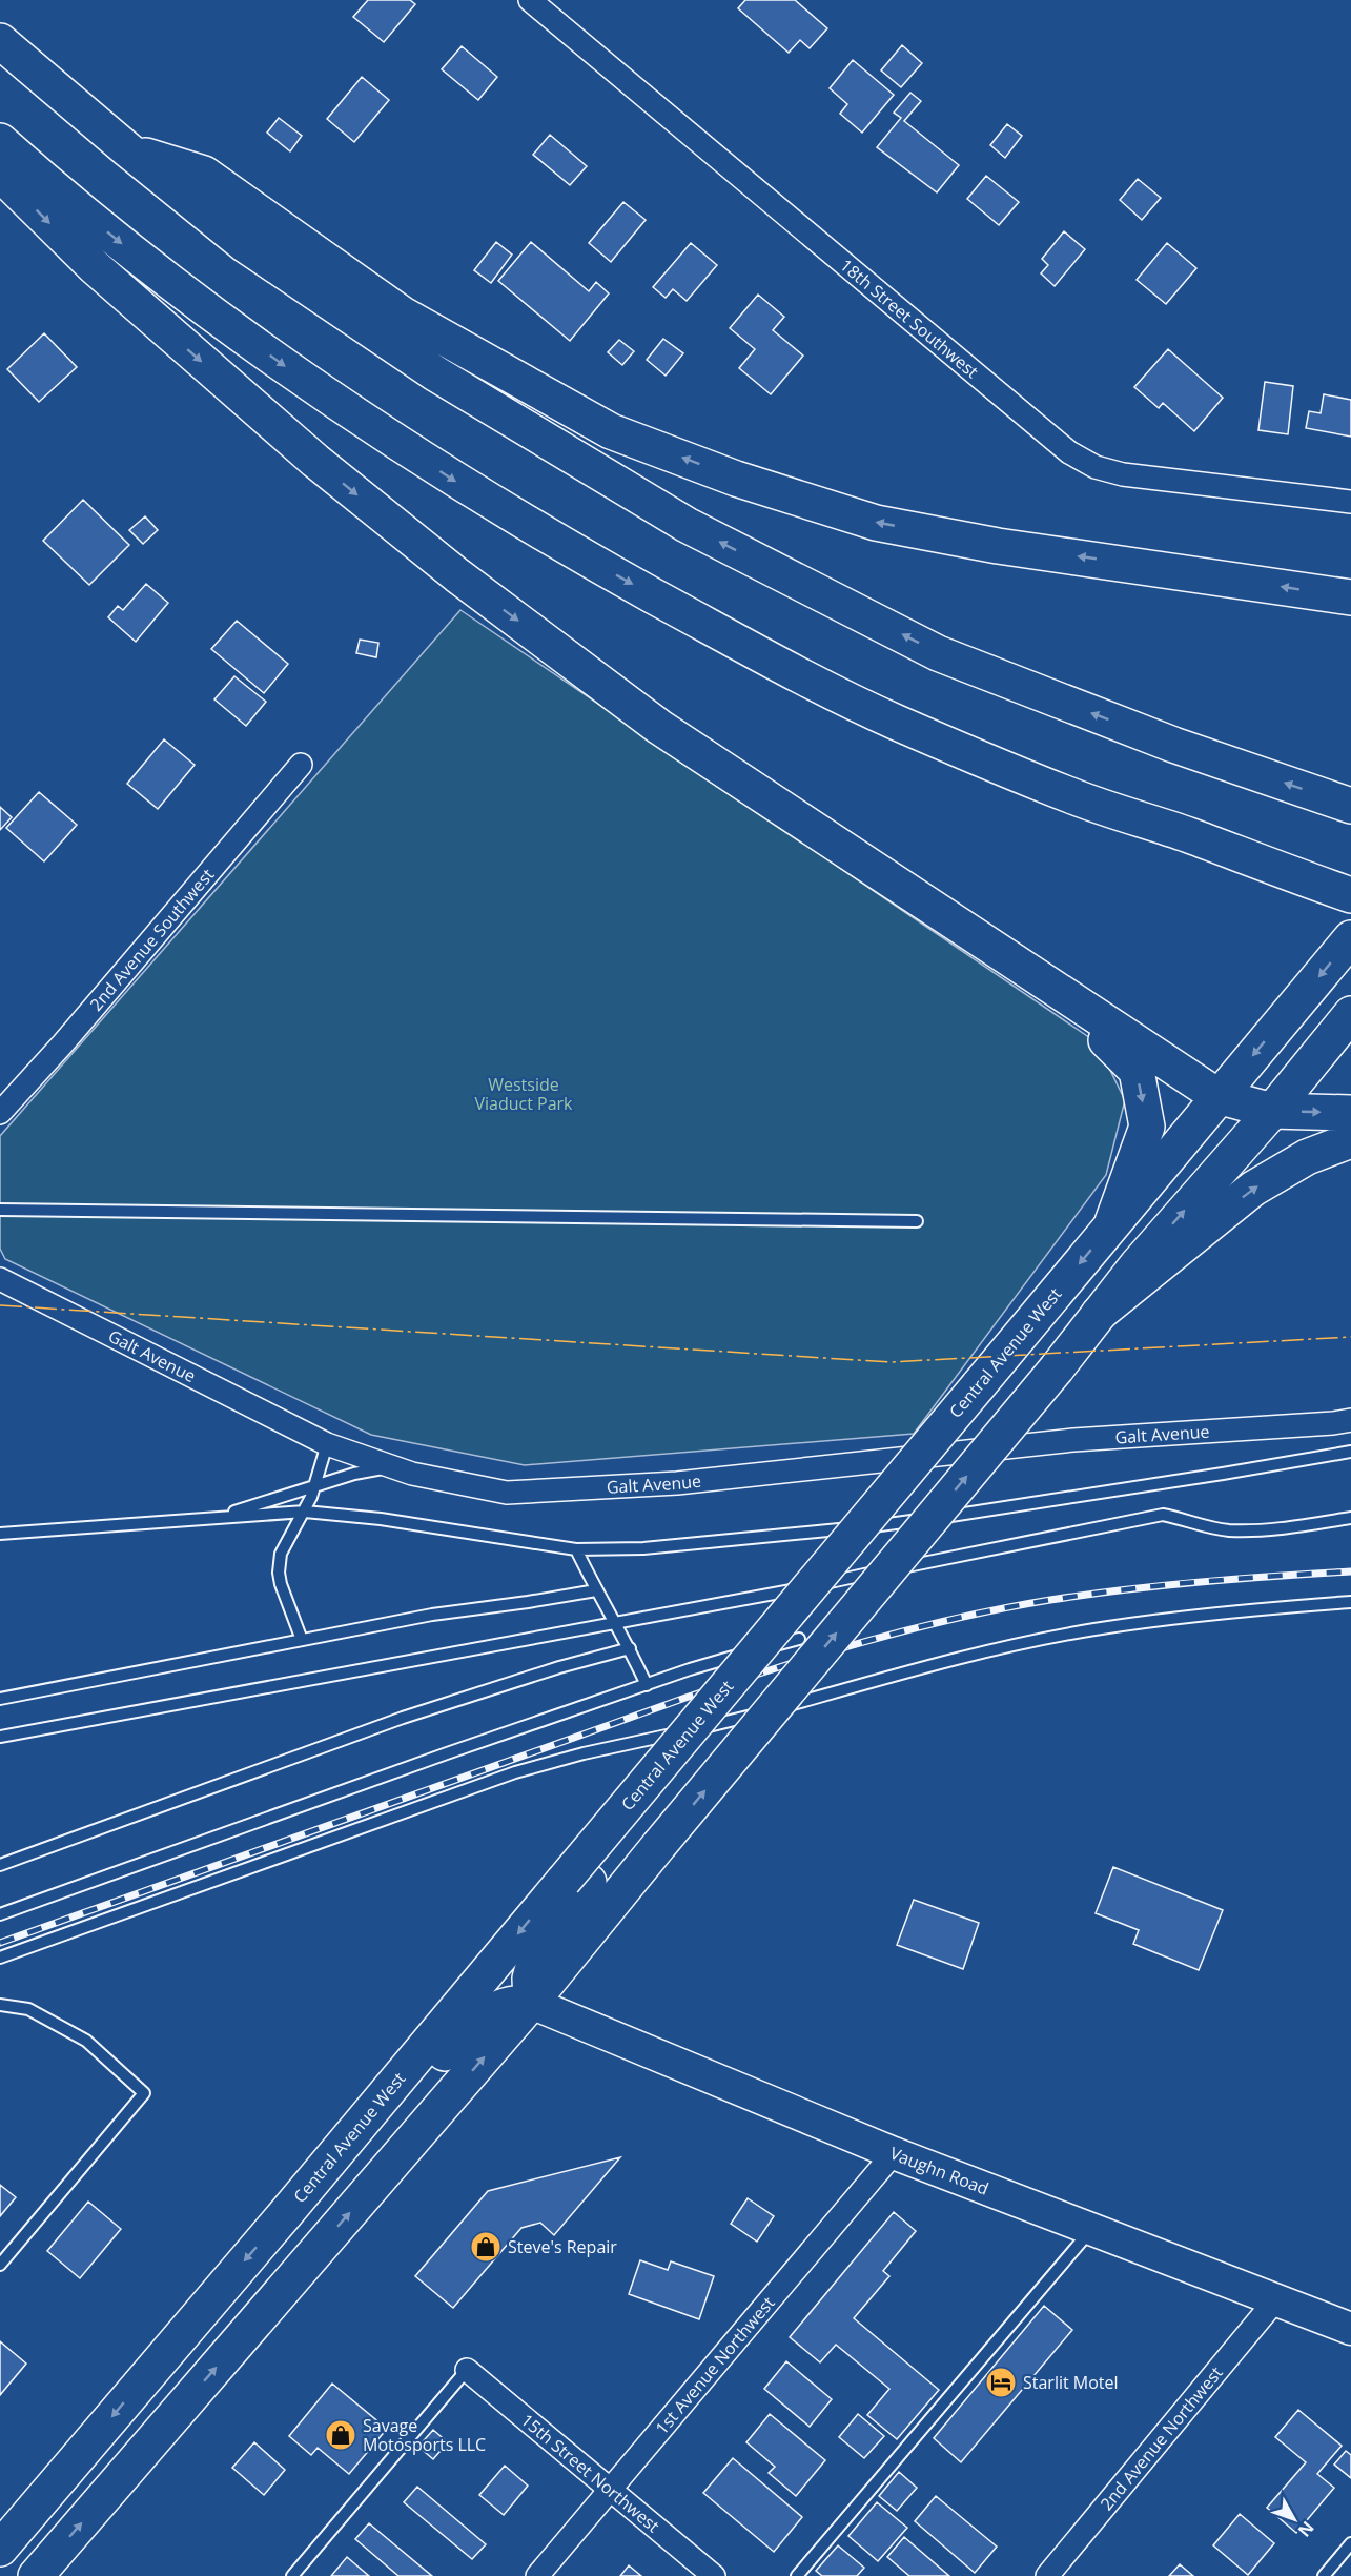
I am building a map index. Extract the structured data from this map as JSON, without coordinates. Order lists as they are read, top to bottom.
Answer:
{
  "streets": {
    "highway": ["Central Avenue West"],
    "main road": ["Vaughn Road"],
    "street": [
      "18th Street Southwest",
      "2nd Avenue Southwest",
      "Galt Avenue",
      "1st Avenue Northwest",
      "2nd Avenue Northwest",
      "15th Street Northwest"
    ]
  },
  "crossings": [
    ["Vaughn Road", "1st Avenue Northwest"],
    ["Vaughn Road", "2nd Avenue Northwest"],
    ["1st Avenue Northwest", "15th Street Northwest"]
  ],
  "parks": ["Westside Viaduct Park"],
  "places": {
    "shop": ["Steve's Repair", "Savage Motosports LLC"],
    "hotel": ["Starlit Motel"]
  },
  "north": "bottom right"
}
